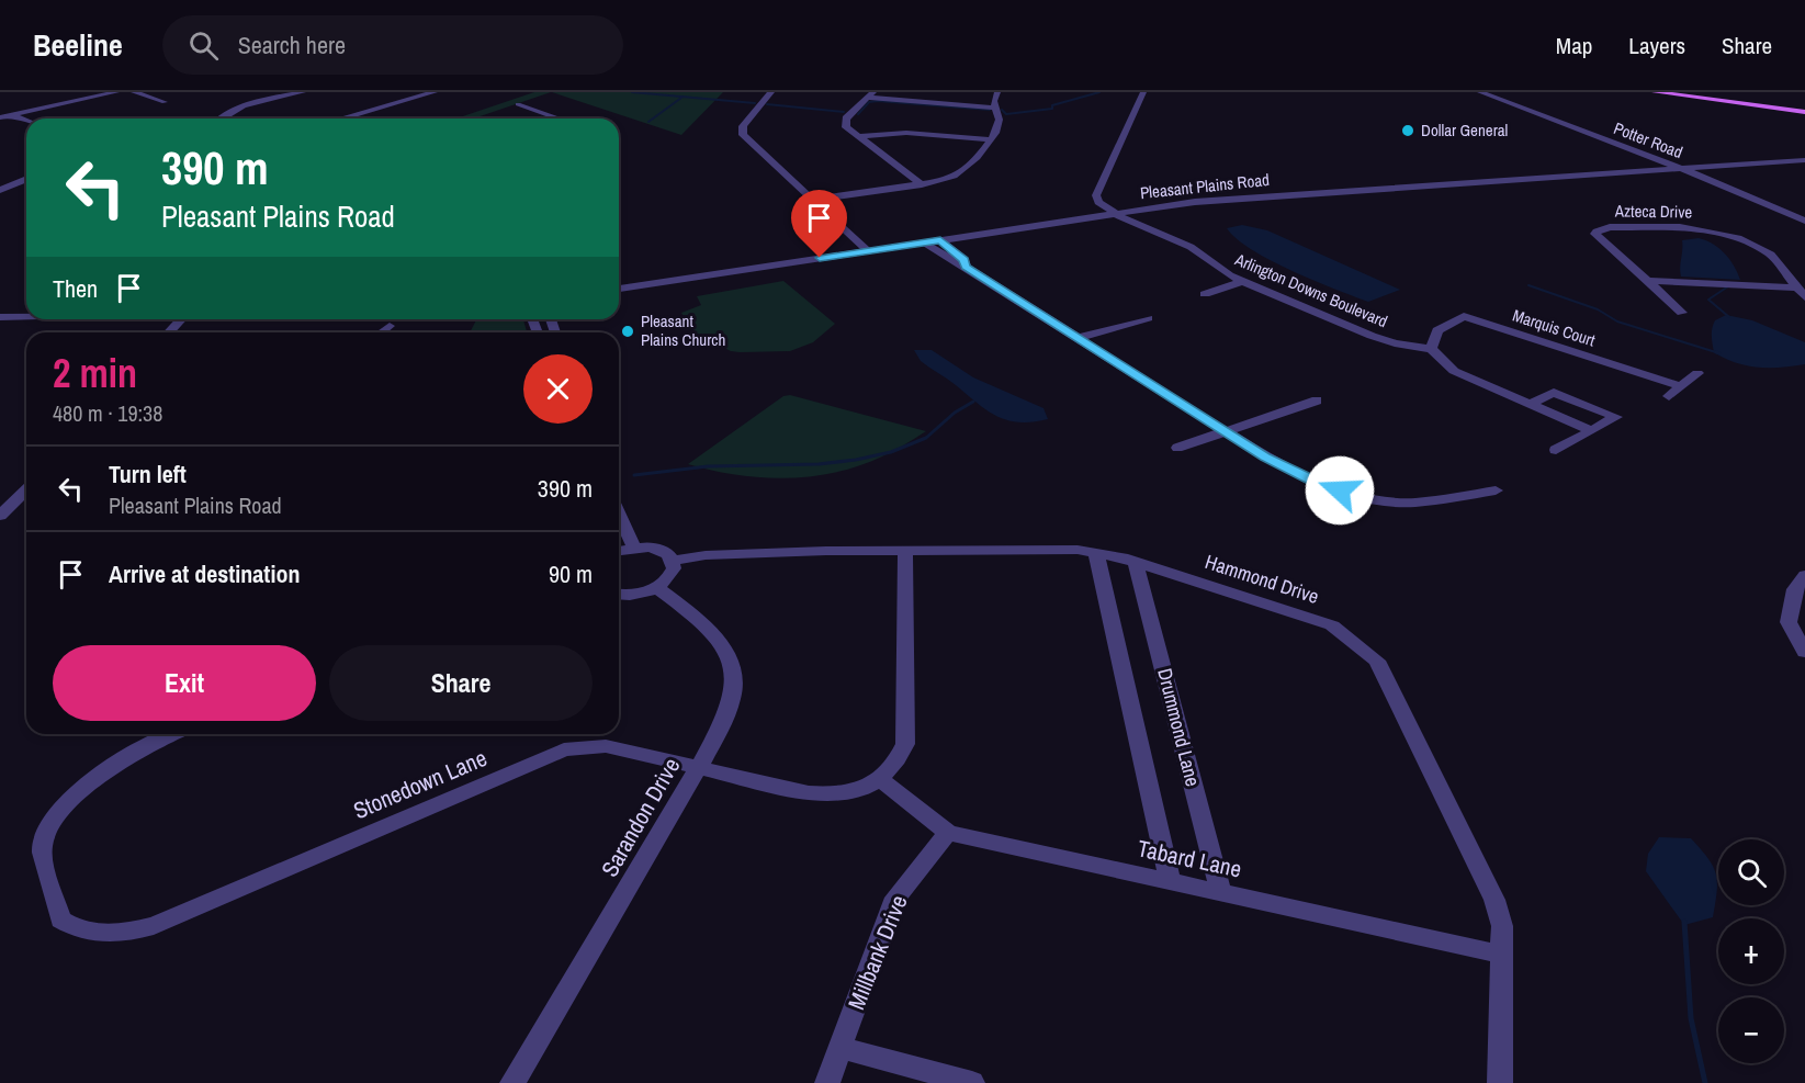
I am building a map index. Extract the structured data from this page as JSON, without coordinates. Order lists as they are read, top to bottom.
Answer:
{
  "streets": {
    "street": [
      "Potter Road",
      "Pleasant Plains Road",
      "Azteca Drive",
      "Arlington Downs Boulevard",
      "Marquis Court",
      "Hammond Drive",
      "Drummond Lane",
      "Stonedown Lane",
      "Sarandon Drive",
      "Tabard Lane",
      "Millbank Drive"
    ]
  },
  "crossings": [
    ["Potter Road", "Pleasant Plains Road"],
    ["Pleasant Plains Road", "Arlington Downs Boulevard"],
    ["Arlington Downs Boulevard", "Marquis Court"],
    ["Hammond Drive", "Drummond Lane"],
    ["Hammond Drive", "Tabard Lane"],
    ["Drummond Lane", "Tabard Lane"],
    ["Stonedown Lane", "Sarandon Drive"],
    ["Stonedown Lane", "Tabard Lane"],
    ["Tabard Lane", "Millbank Drive"]
  ],
  "places": ["Dollar General", "Pleasant Plains Church"],
  "page": {
    "header": "Beeline",
    "search": "Search here",
    "nav": ["Map", "Layers", "Share"],
    "turn": ["390 m", "Pleasant Plains Road"],
    "then": "Then",
    "heading": ["2 min", "480 m · 19:38"],
    "list": [
      {
        "name": "Turn left",
        "note": "Pleasant Plains Road",
        "value": "390 m"
      },
      {
        "name": "Arrive at destination",
        "value": "90 m"
      }
    ],
    "buttons": ["Exit", "Share"],
    "map_buttons": ["+", "−"]
  }
}
